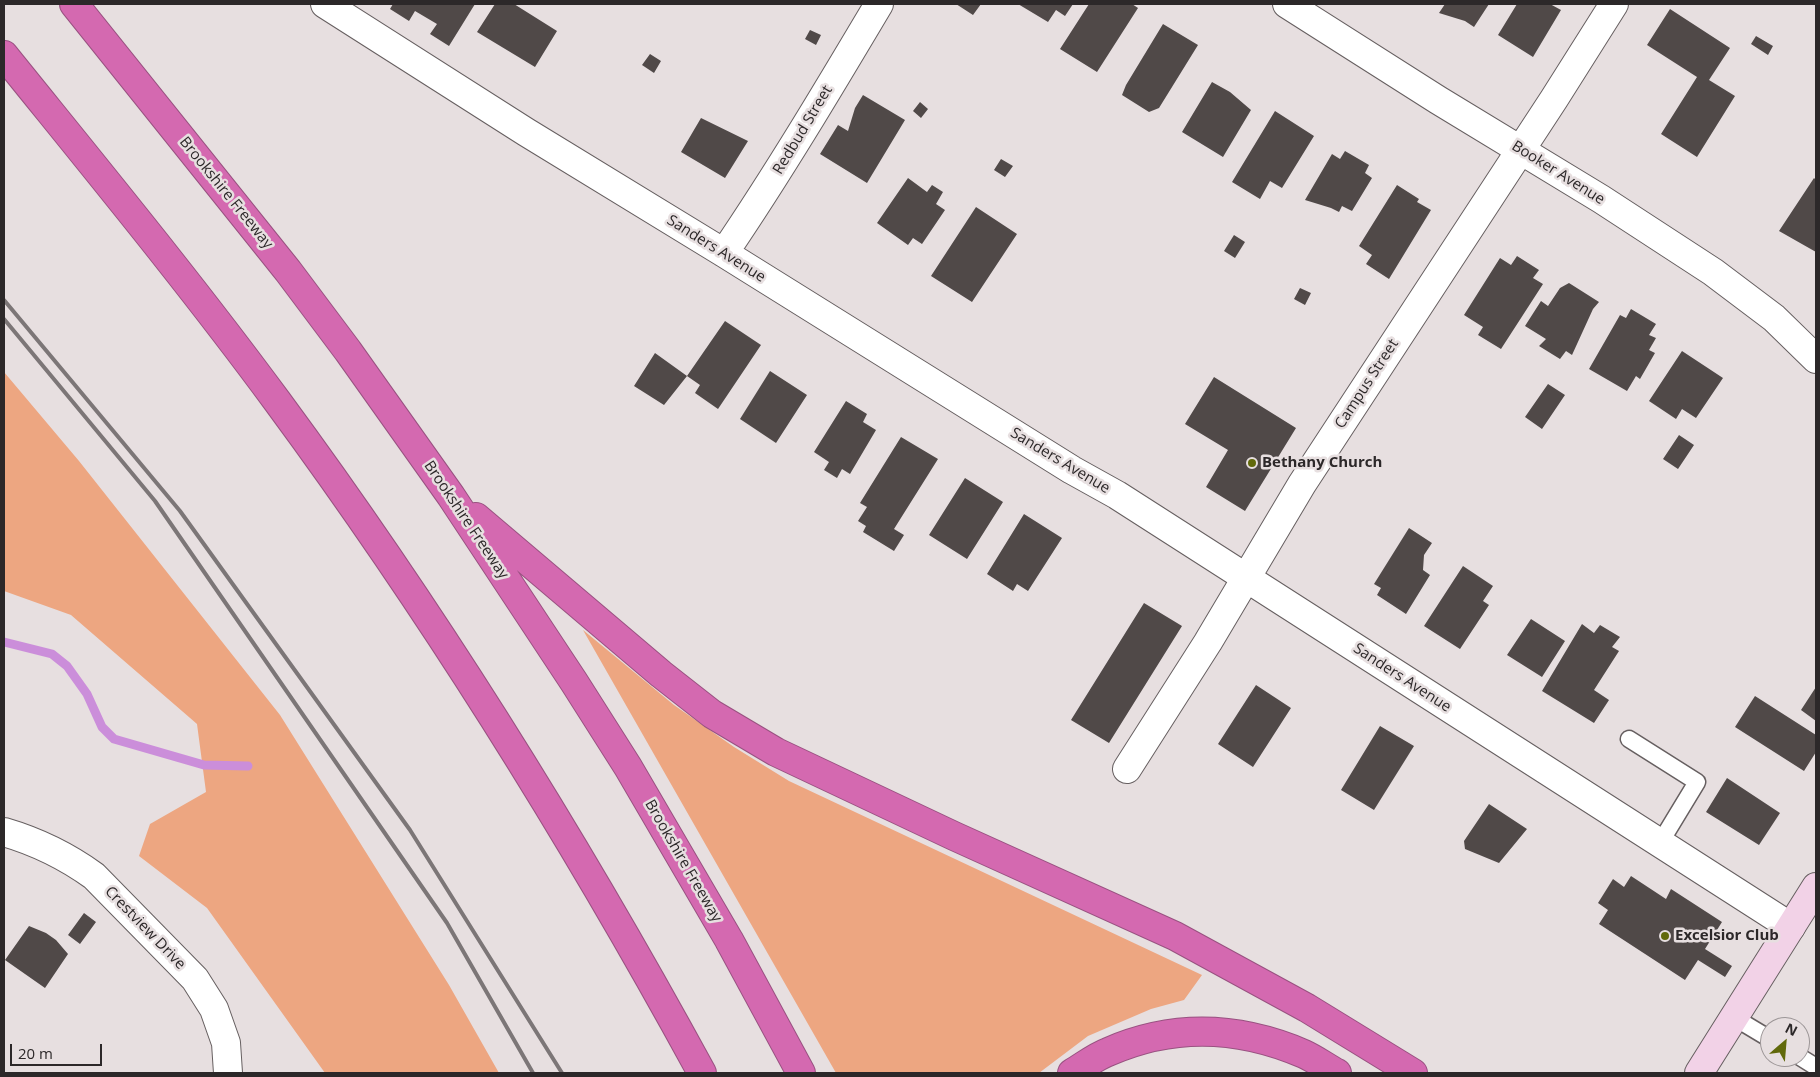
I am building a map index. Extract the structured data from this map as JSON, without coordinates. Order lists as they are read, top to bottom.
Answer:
{
  "streets": {
    "highway": ["Brookshire Freeway"],
    "street": [
      "Redbud Street",
      "Booker Avenue",
      "Sanders Avenue",
      "Campus Street",
      "Crestview Drive"
    ]
  },
  "crossings": [
    ["Redbud Street", "Sanders Avenue"],
    ["Booker Avenue", "Campus Street"],
    ["Sanders Avenue", "Campus Street"]
  ],
  "places": ["Bethany Church", "Excelsior Club"],
  "scale_bar": "20 m",
  "north": "top right"
}
